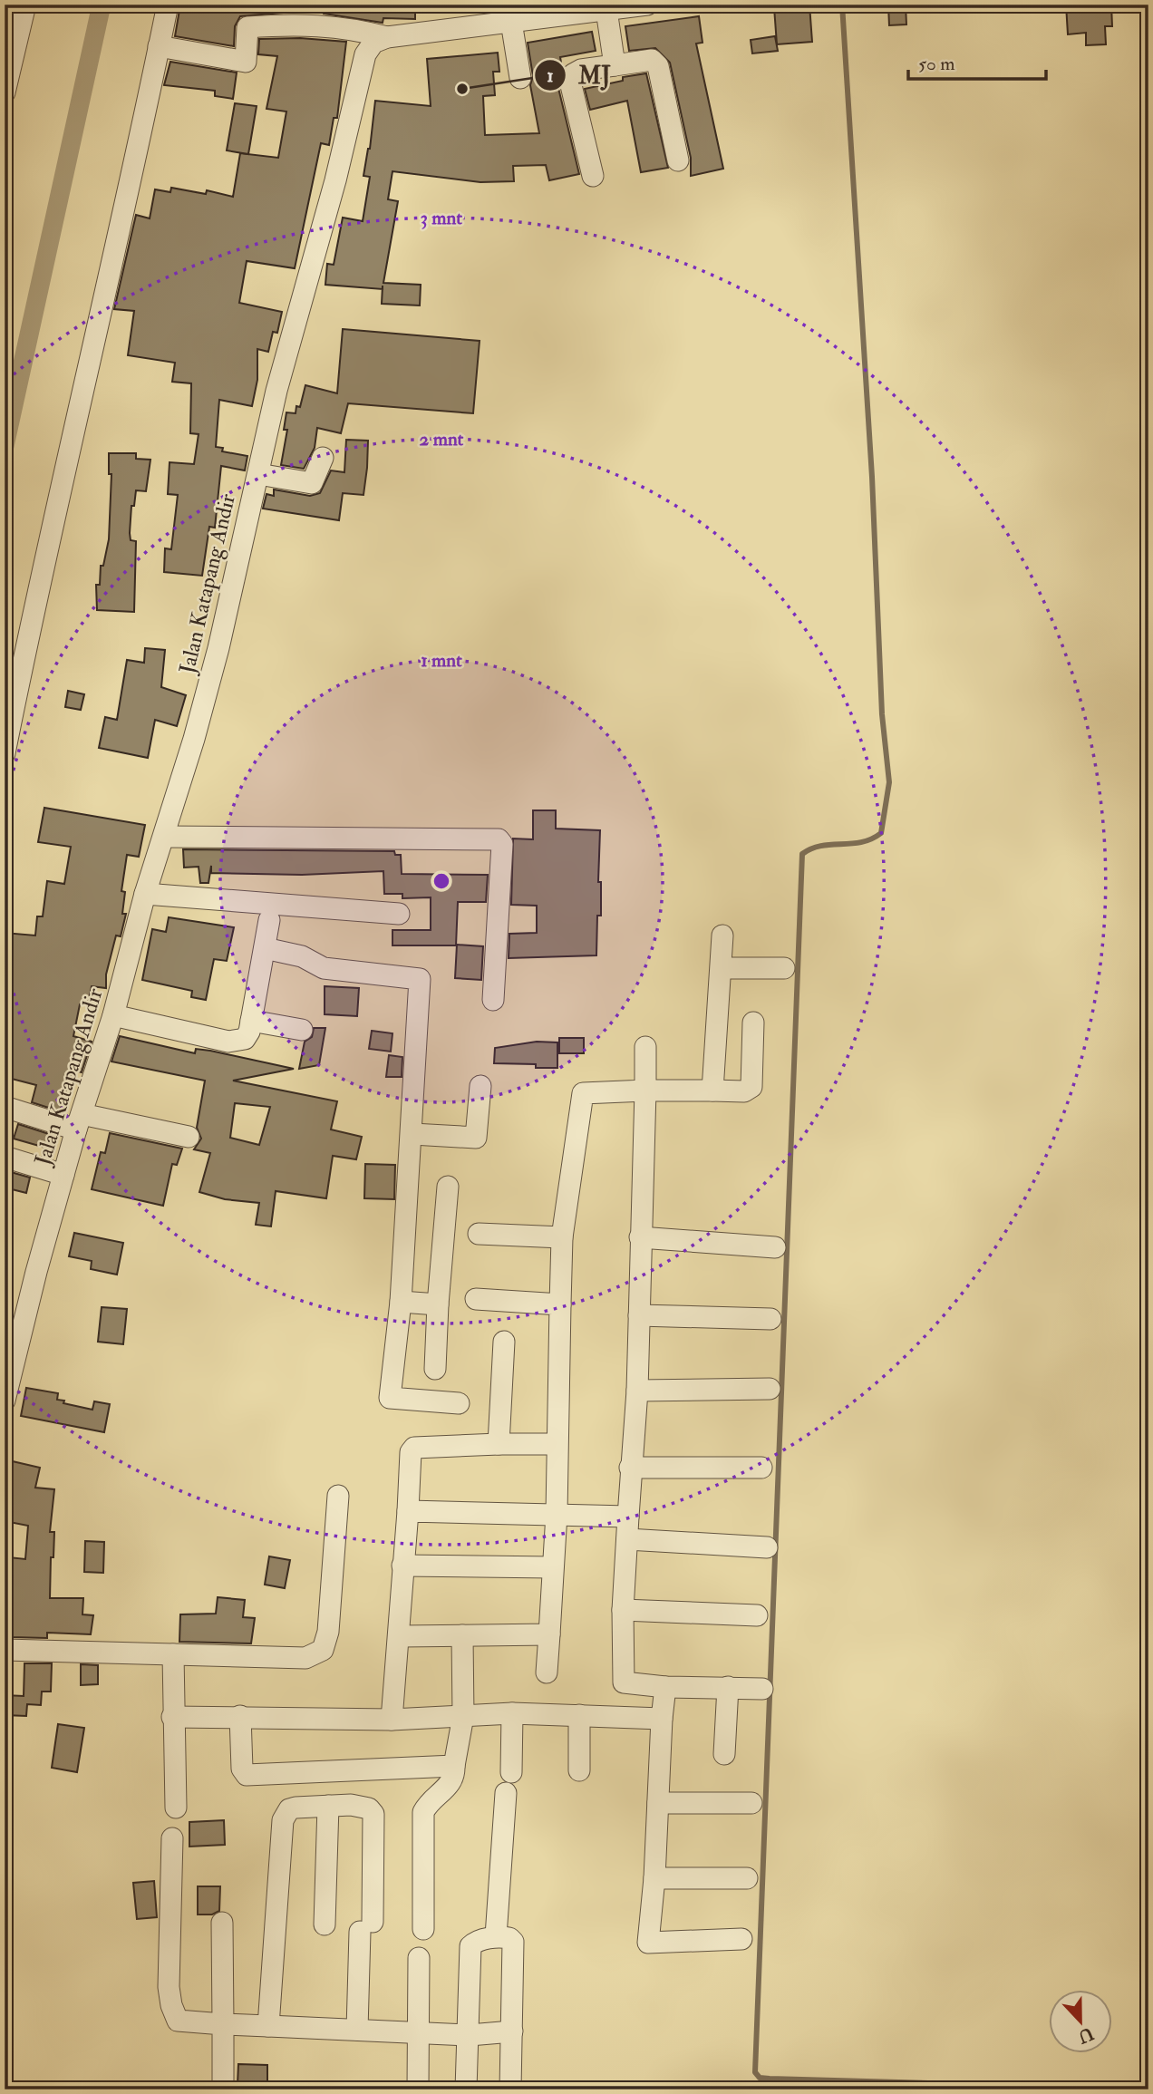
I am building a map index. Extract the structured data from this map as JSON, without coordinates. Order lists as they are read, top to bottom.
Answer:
{
  "streets": {
    "street": ["Jalan Katapang Andir"]
  },
  "places": ["MJ"],
  "scale_bar": "50 m",
  "north": "bottom",
  "rings": ["3 mnt", "2 mnt", "1 mnt"]
}
